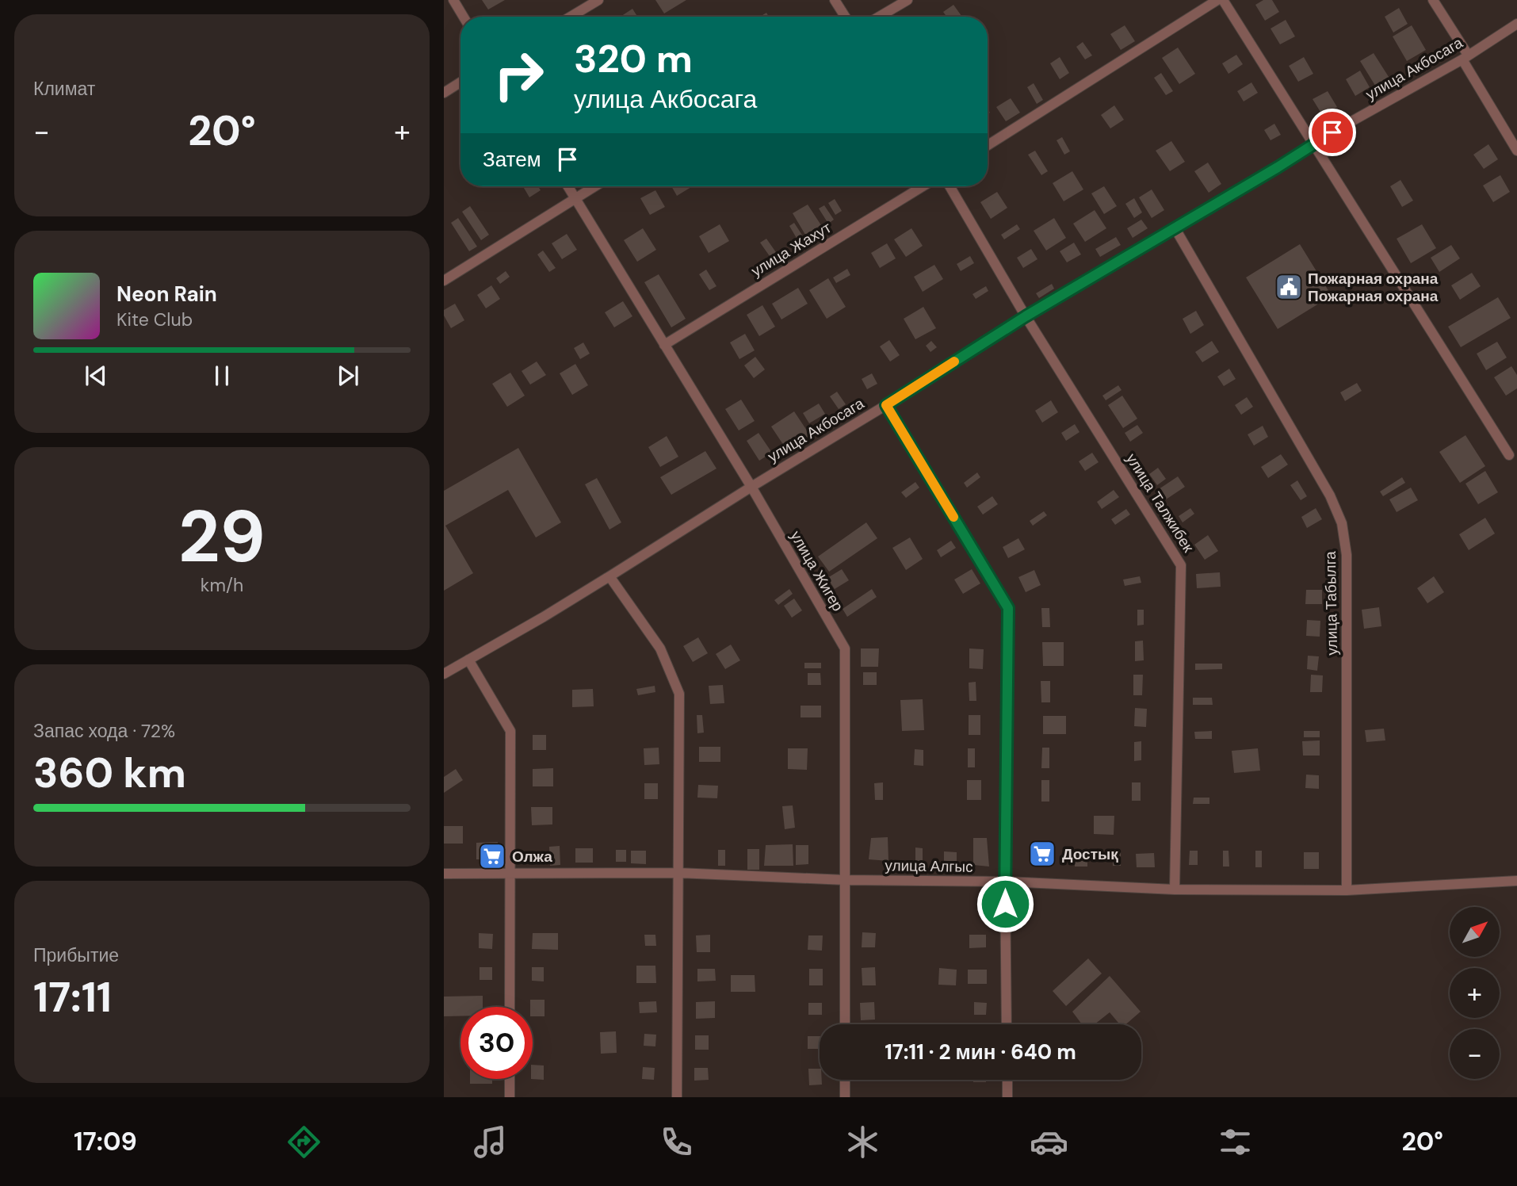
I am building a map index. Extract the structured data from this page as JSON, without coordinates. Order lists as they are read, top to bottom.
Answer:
{
  "streets": {
    "street": [
      "улица Акбосага",
      "улица Жахут",
      "улица Талжибек",
      "улица Жигер",
      "улица Табылга",
      "улица Алгыс"
    ]
  },
  "crossings": [
    ["улица Акбосага", "улица Талжибек"],
    ["улица Акбосага", "улица Жигер"],
    ["улица Акбосага", "улица Табылга"],
    ["улица Жахут", "улица Жигер"],
    ["улица Талжибек", "улица Алгыс"],
    ["улица Жигер", "улица Алгыс"],
    ["улица Табылга", "улица Алгыс"]
  ],
  "places": {
    "public building": ["Пожарная охрана Пожарная охрана"],
    "supermarket": ["Достық", "Олжа"]
  },
  "north": "top right",
  "page": {
    "tile": [
      "Климат",
      ["29", "km/h"],
      ["Запас хода · 72%", "360 km"],
      ["Прибытие", "17:11"]
    ],
    "turn": ["320 m", "улица Акбосага"],
    "heat": ["−", "20°", "+"],
    "then": "Затем",
    "song": ["Neon Rain", "Kite Club"],
    "map_buttons": ["+", "−"],
    "limit": "30",
    "trip": "17:11 · 2 мин · 640 m",
    "tabs": ["17:09", "20°"]
  }
}
